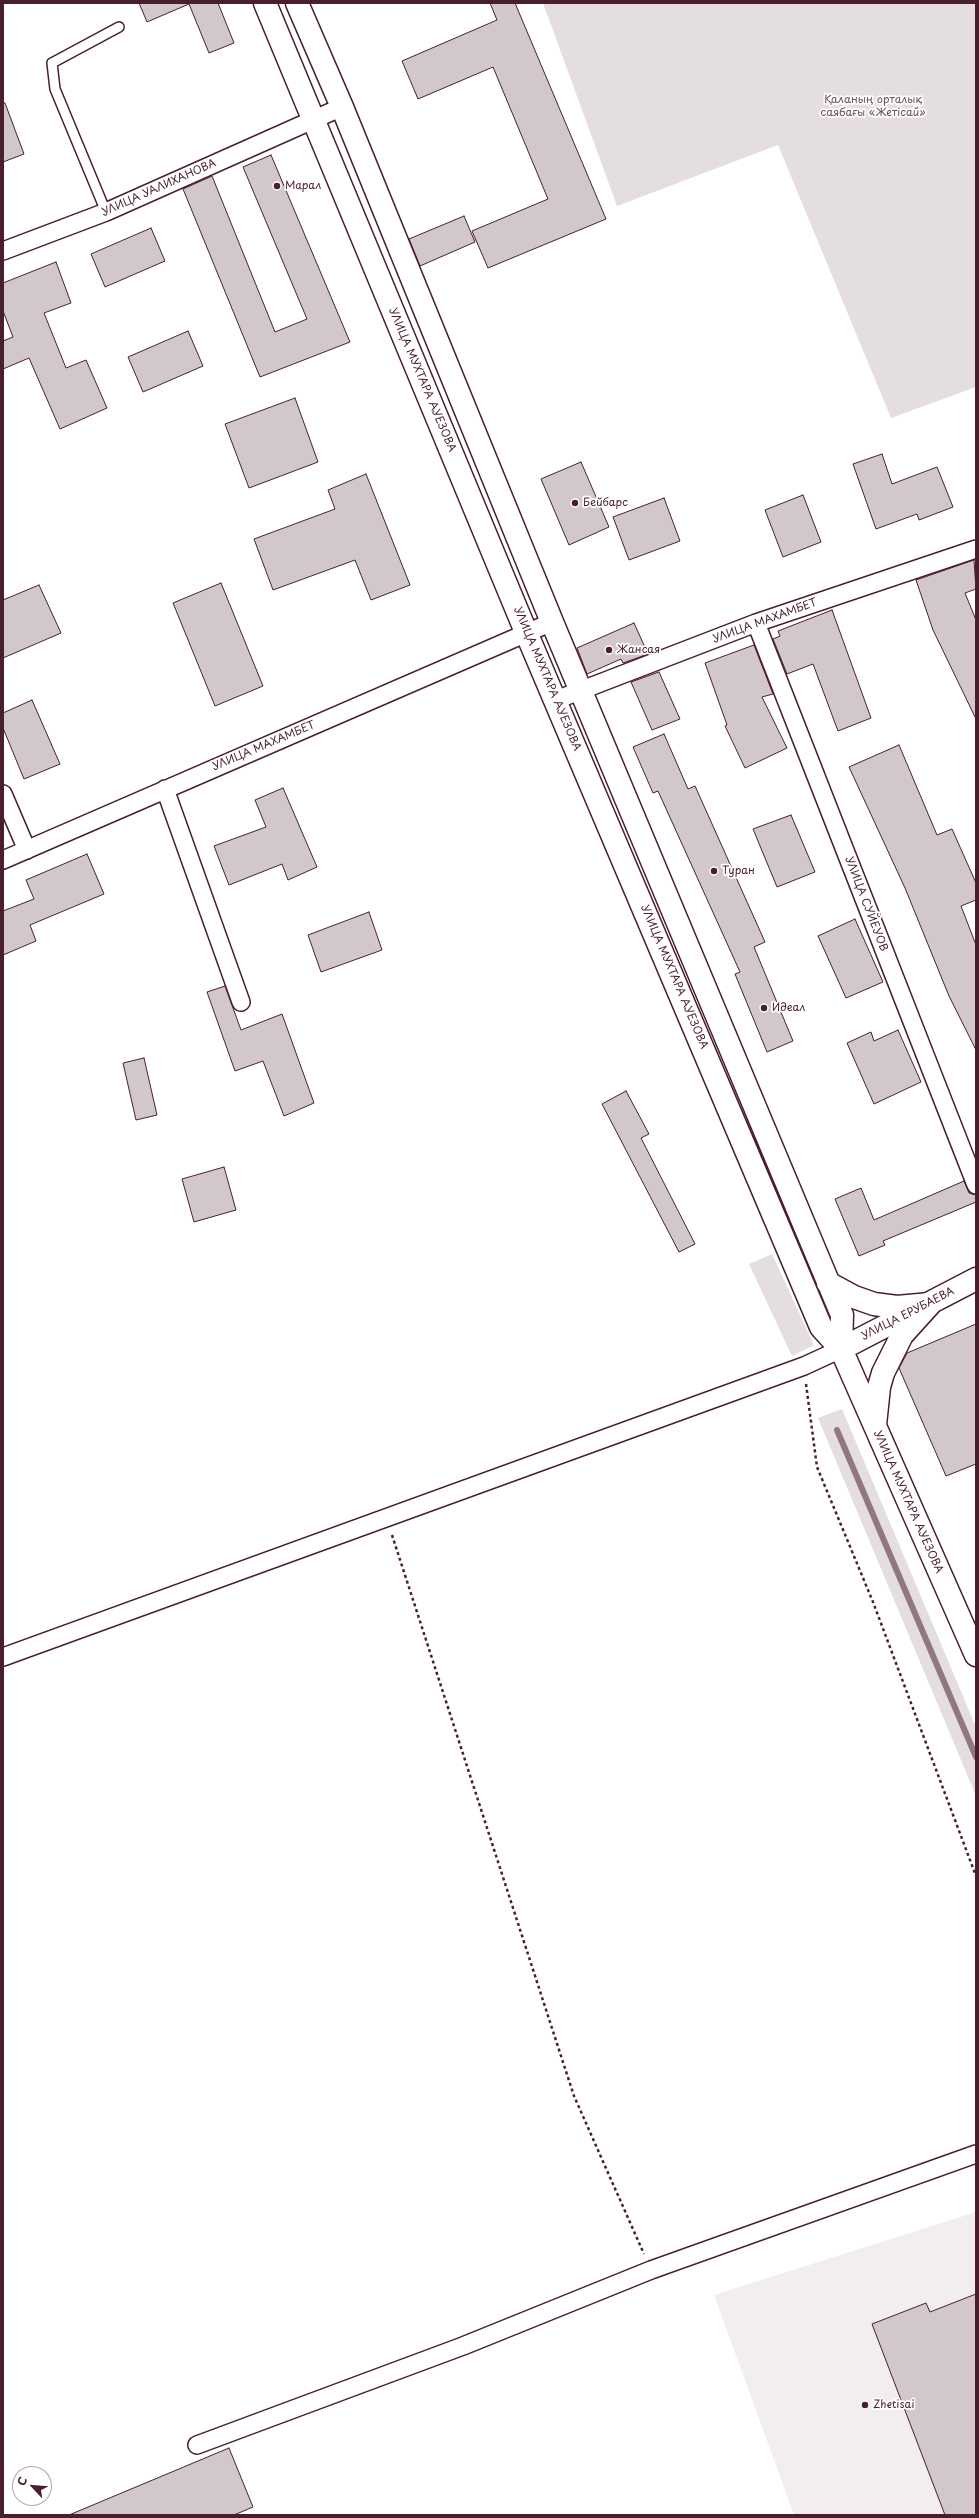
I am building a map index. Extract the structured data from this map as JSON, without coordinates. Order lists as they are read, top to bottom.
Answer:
{
  "streets": {
    "main road": ["УЛИЦА МУХТАРА АУЕЗОВА", "УЛИЦА ЕРУБАЕВА"],
    "street": ["УЛИЦА УАЛИХАНОВА", "УЛИЦА МАХАМБЕТ", "УЛИЦА СУЙЕУОВ"]
  },
  "crossings": [
    ["УЛИЦА УАЛИХАНОВА", "УЛИЦА МУХТАРА АУЕЗОВА"],
    ["УЛИЦА МУХТАРА АУЕЗОВА", "УЛИЦА МАХАМБЕТ"],
    ["УЛИЦА МУХТАРА АУЕЗОВА", "УЛИЦА ЕРУБАЕВА"],
    ["УЛИЦА МАХАМБЕТ", "УЛИЦА СУЙЕУОВ"]
  ],
  "parks": ["Қаланың орталық саябағы «Жетісай»"],
  "places": [
    "Марал",
    "Бейбарс",
    "Жансая",
    "Туран",
    "Идеал",
    "Zhetisai"
  ],
  "north": "top left"
}
